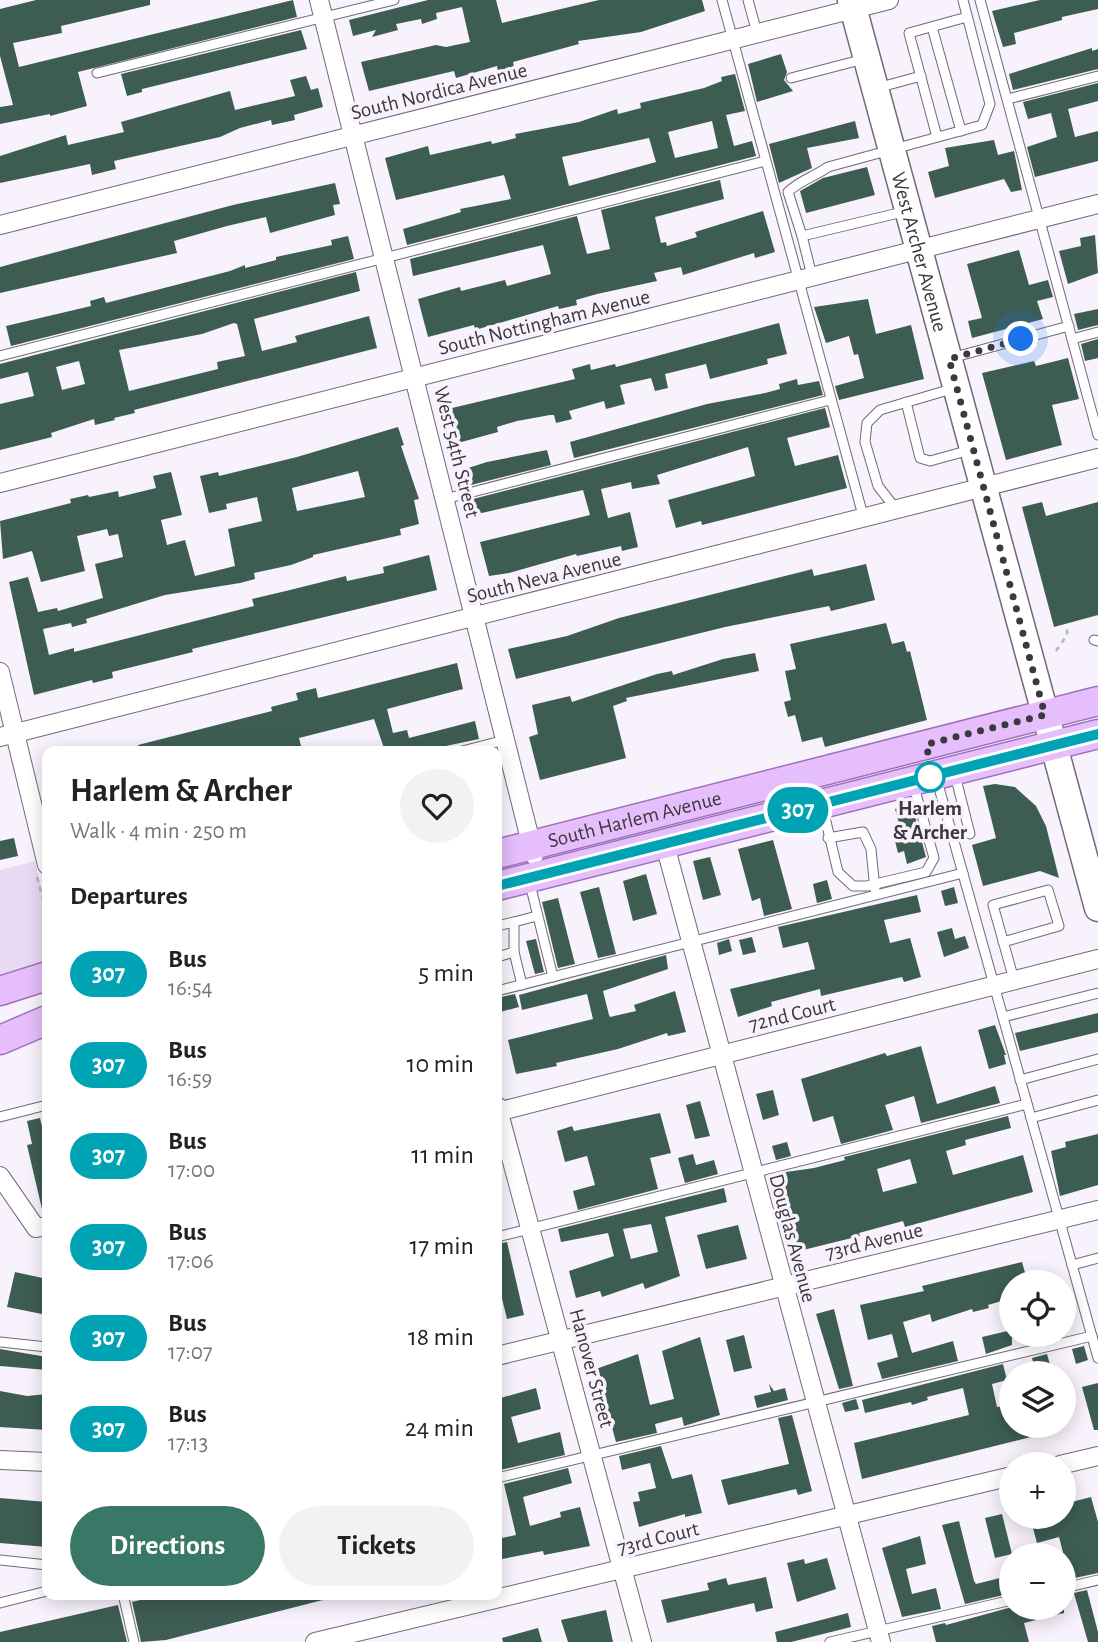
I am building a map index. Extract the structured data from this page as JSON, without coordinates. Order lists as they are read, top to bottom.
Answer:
{
  "streets": {
    "main road": ["West Archer Avenue", "South Harlem Avenue"],
    "street": [
      "South Nordica Avenue",
      "South Nottingham Avenue",
      "West 54th Street",
      "South Neva Avenue",
      "72nd Court",
      "Douglas Avenue",
      "73rd Avenue",
      "Hanover Street",
      "73rd Court"
    ]
  },
  "crossings": [
    ["South Nordica Avenue", "West Archer Avenue"],
    ["South Nordica Avenue", "West 54th Street"],
    ["West Archer Avenue", "South Nottingham Avenue"],
    ["West Archer Avenue", "South Neva Avenue"],
    ["West Archer Avenue", "South Harlem Avenue"],
    ["South Nottingham Avenue", "West 54th Street"],
    ["West 54th Street", "South Neva Avenue"],
    ["West 54th Street", "South Harlem Avenue"],
    ["South Harlem Avenue", "Douglas Avenue"],
    ["72nd Court", "Douglas Avenue"],
    ["Douglas Avenue", "73rd Avenue"],
    ["Douglas Avenue", "73rd Court"],
    ["73rd Avenue", "Hanover Street"],
    ["Hanover Street", "73rd Court"]
  ],
  "places": ["Harlem & Archer"],
  "lines": ["bus line 307"],
  "page": {
    "on_map": "307",
    "heading": [
      ["Harlem & Archer", "Walk · 4 min · 250 m"],
      "Departures"
    ],
    "list": [
      {
        "mark": "307",
        "name": "Bus",
        "note": "16:54",
        "value": "5 min"
      },
      {
        "mark": "307",
        "name": "Bus",
        "note": "16:59",
        "value": "10 min"
      },
      {
        "mark": "307",
        "name": "Bus",
        "note": "17:00",
        "value": "11 min"
      },
      {
        "mark": "307",
        "name": "Bus",
        "note": "17:06",
        "value": "17 min"
      },
      {
        "mark": "307",
        "name": "Bus",
        "note": "17:07",
        "value": "18 min"
      },
      {
        "mark": "307",
        "name": "Bus",
        "note": "17:13",
        "value": "24 min"
      }
    ],
    "map_buttons": ["+", "−"],
    "buttons": ["Directions", "Tickets"]
  }
}
